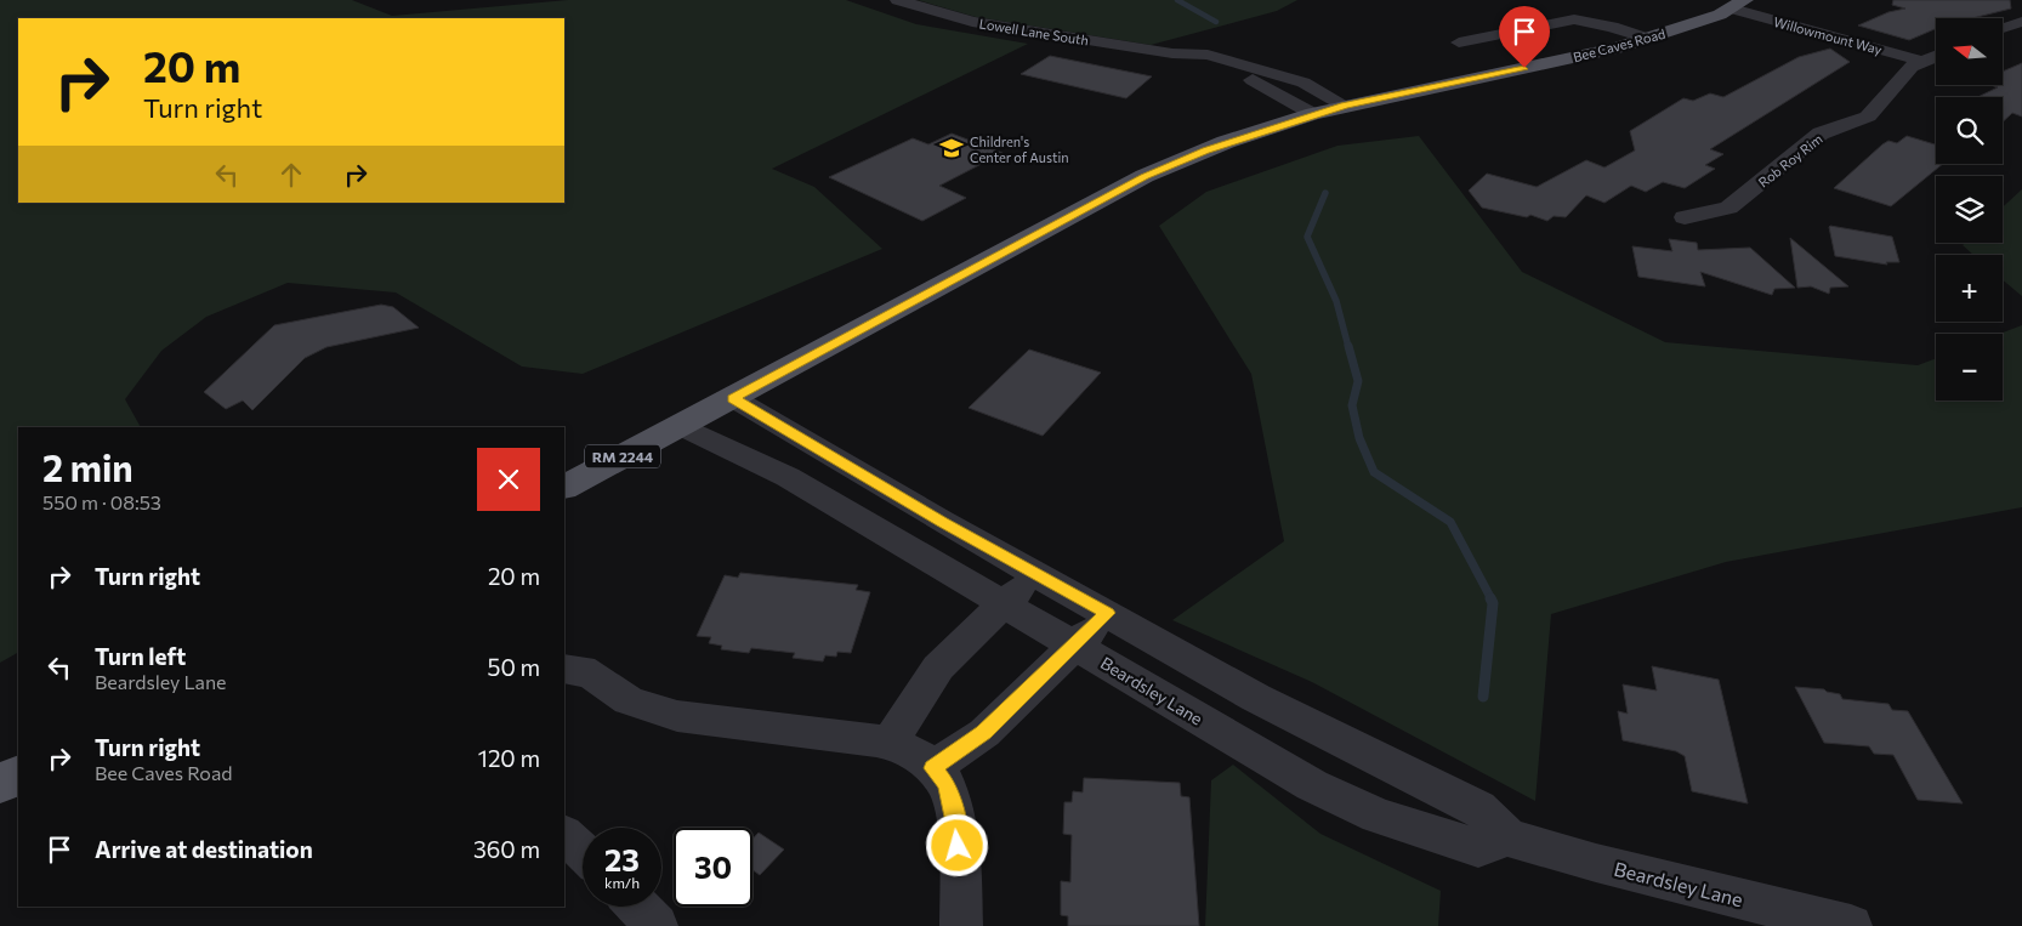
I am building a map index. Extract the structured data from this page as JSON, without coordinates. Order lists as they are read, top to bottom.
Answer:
{
  "streets": {
    "main road": ["Bee Caves Road", "RM 2244"],
    "street": [
      "Lowell Lane South",
      "Willowmount Way",
      "Rob Roy Rim",
      "Beardsley Lane"
    ]
  },
  "crossings": [
    ["Lowell Lane South", "Bee Caves Road"],
    ["Willowmount Way", "Bee Caves Road"],
    ["Willowmount Way", "Rob Roy Rim"],
    ["Bee Caves Road", "Beardsley Lane"]
  ],
  "places": {
    "school or university": ["Children's Center of Austin"]
  },
  "north": "left",
  "page": {
    "map_buttons": ["+", "−"],
    "turn": ["20 m", "Turn right"],
    "heading": ["2 min", "550 m · 08:53"],
    "list": [
      {
        "name": "Turn right",
        "value": "20 m"
      },
      {
        "name": "Turn left",
        "note": "Beardsley Lane",
        "value": "50 m"
      },
      {
        "name": "Turn right",
        "note": "Bee Caves Road",
        "value": "120 m"
      },
      {
        "name": "Arrive at destination",
        "value": "360 m"
      }
    ],
    "speed": "23 km/h",
    "limit": "30"
  }
}
